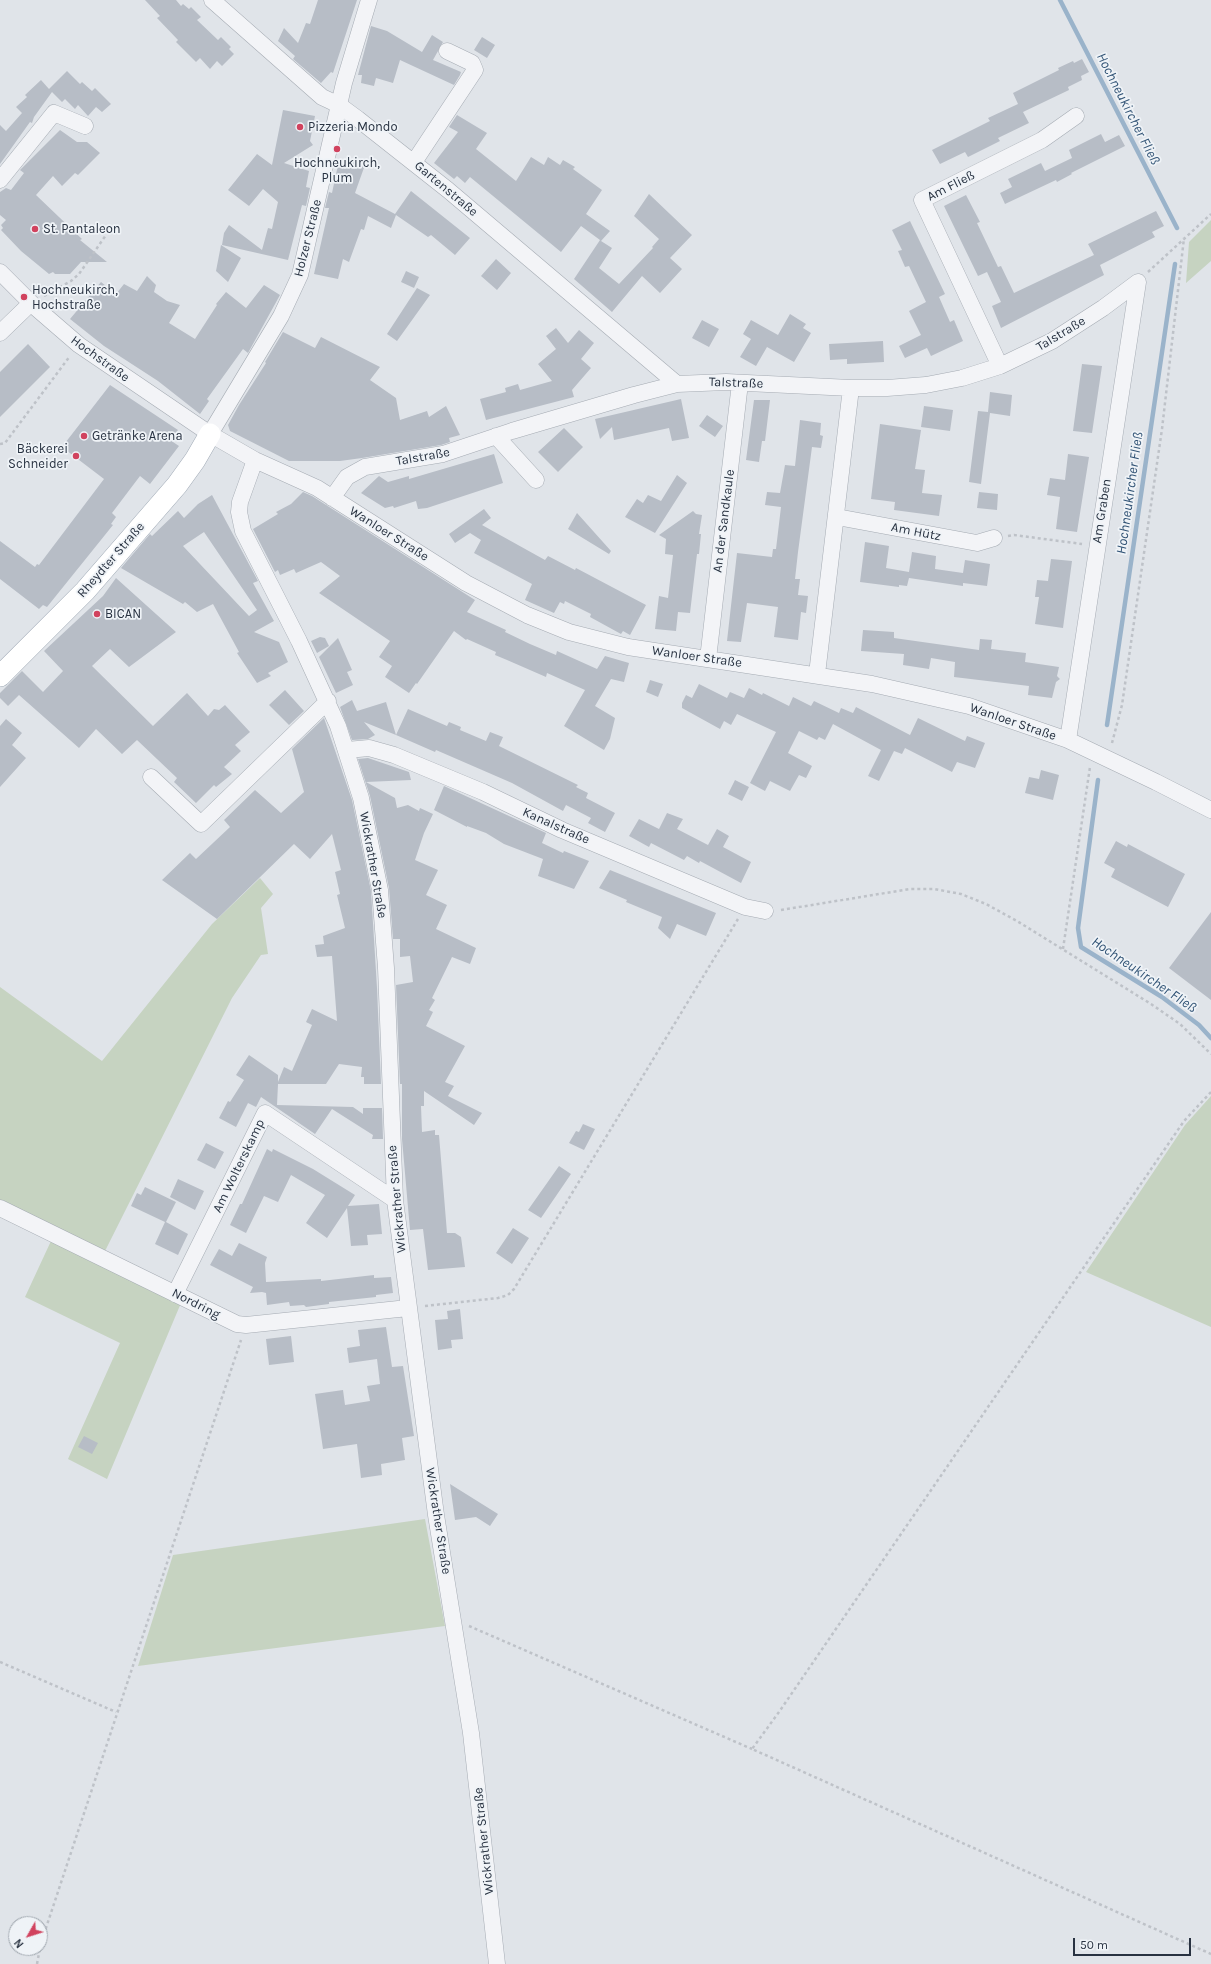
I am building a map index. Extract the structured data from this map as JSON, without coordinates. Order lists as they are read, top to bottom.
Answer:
{
  "streets": {
    "main road": ["Rheydter Straße"],
    "street": [
      "Am Fließ",
      "Gartenstraße",
      "Holzer Straße",
      "Talstraße",
      "Hochstraße",
      "Am Graben",
      "An der Sandkaule",
      "Am Hütz",
      "Wanloer Straße",
      "Kanalstraße",
      "Wickrather Straße",
      "Am Wolterskamp",
      "Nordring"
    ]
  },
  "crossings": [
    ["Am Fließ", "Talstraße"],
    ["Gartenstraße", "Holzer Straße"],
    ["Gartenstraße", "Talstraße"],
    ["Holzer Straße", "Hochstraße"],
    ["Holzer Straße", "Wanloer Straße"],
    ["Holzer Straße", "Rheydter Straße"],
    ["Talstraße", "Am Graben"],
    ["Talstraße", "An der Sandkaule"],
    ["Talstraße", "Wanloer Straße"],
    ["Hochstraße", "Wanloer Straße"],
    ["Hochstraße", "Rheydter Straße"],
    ["Am Graben", "Wanloer Straße"],
    ["An der Sandkaule", "Wanloer Straße"],
    ["Wanloer Straße", "Rheydter Straße"],
    ["Wanloer Straße", "Wickrather Straße"],
    ["Kanalstraße", "Wickrather Straße"],
    ["Wickrather Straße", "Am Wolterskamp"],
    ["Wickrather Straße", "Nordring"],
    ["Am Wolterskamp", "Nordring"]
  ],
  "water": ["Hochneukircher Fließ"],
  "places": [
    "Pizzeria Mondo",
    "Hochneukirch, Plum",
    "St. Pantaleon",
    "Hochneukirch, Hochstraße",
    "Getränke Arena",
    "Bäckerei Schneider",
    "BICAN"
  ],
  "scale_bar": "50 m",
  "north": "bottom left"
}
